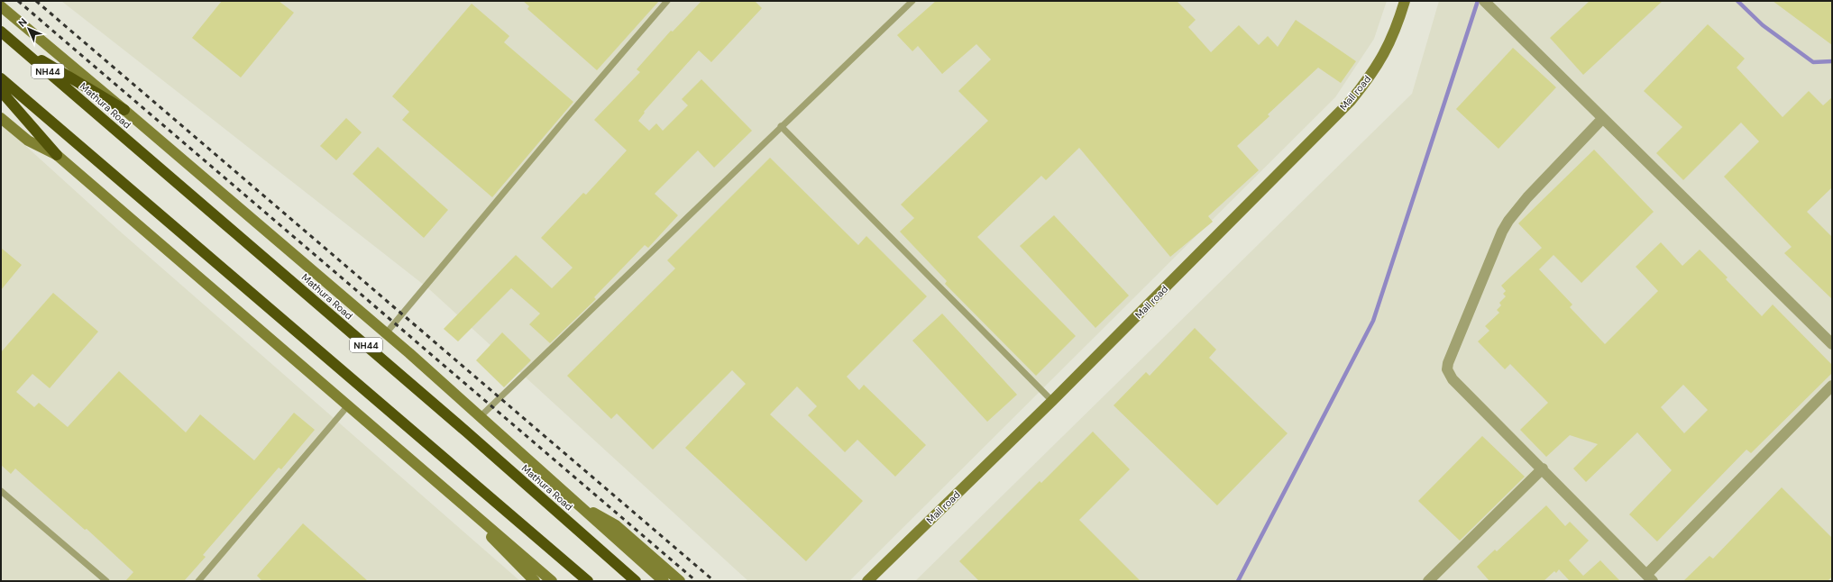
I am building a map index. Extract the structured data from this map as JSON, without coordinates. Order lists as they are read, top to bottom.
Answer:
{
  "streets": {
    "highway": ["NH44", "Mathura Road"],
    "main road": ["Mall road"]
  },
  "north": "top left"
}
